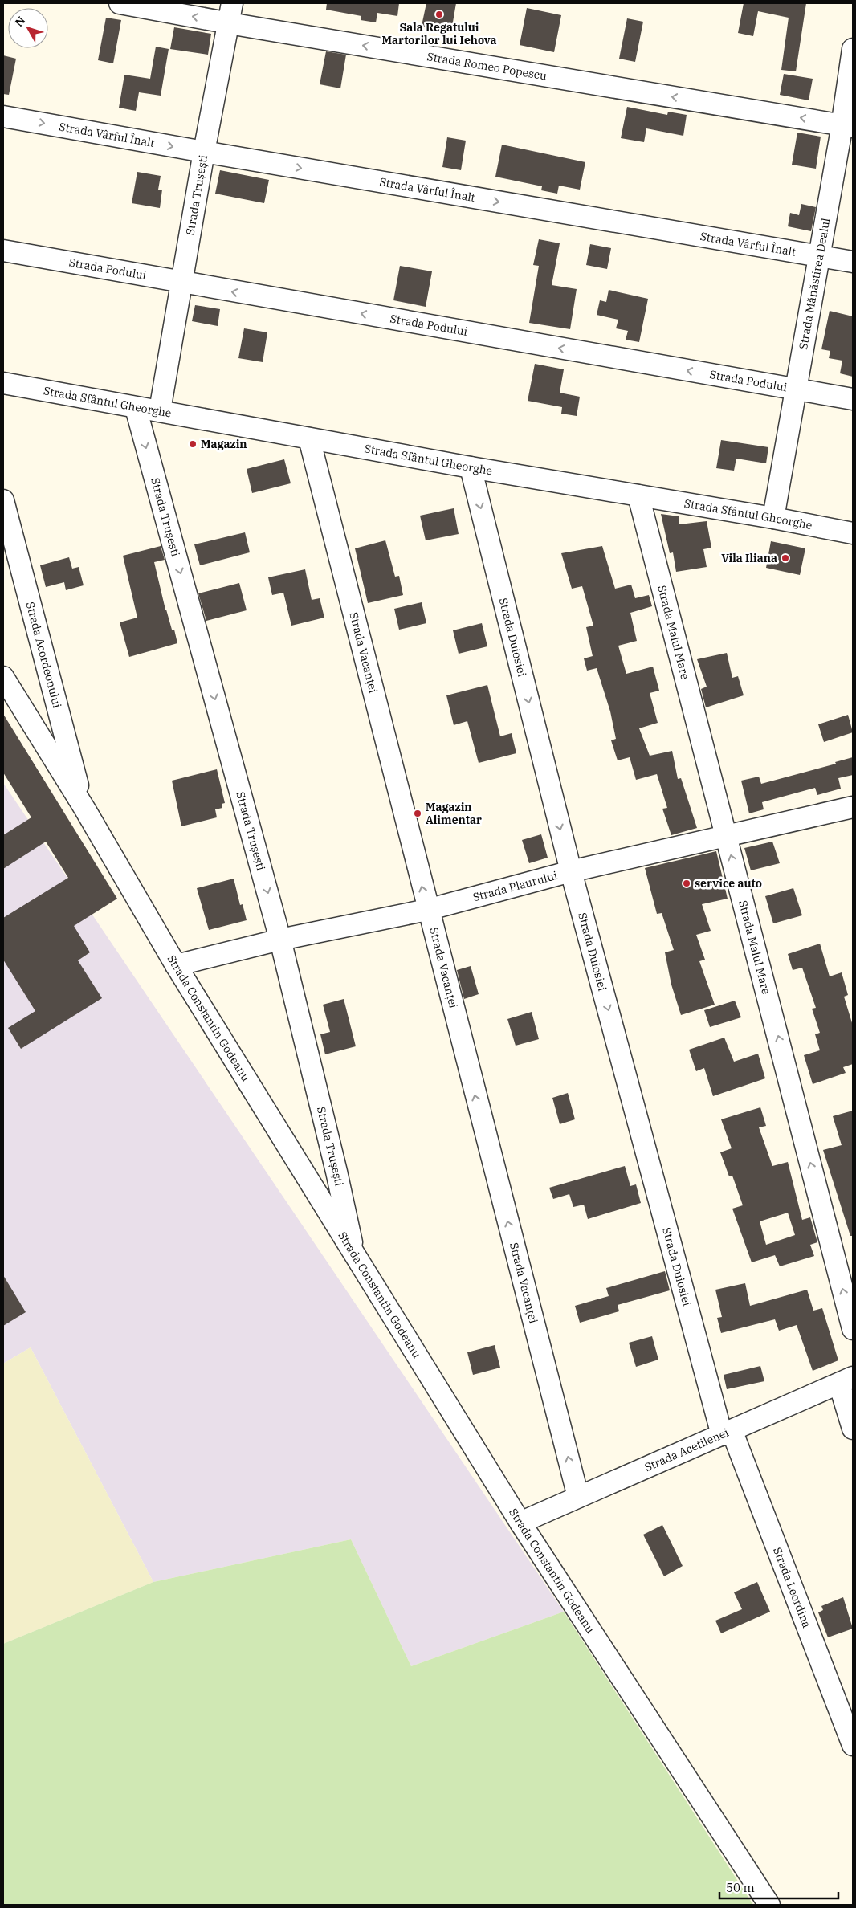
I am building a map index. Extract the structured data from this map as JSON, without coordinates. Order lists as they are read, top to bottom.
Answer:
{
  "streets": {
    "street": [
      "Strada Romeo Popescu",
      "Strada Vârful Înalt",
      "Strada Trușești",
      "Strada Podului",
      "Strada Mănăstirea Dealul",
      "Strada Sfântul Gheorghe",
      "Strada Malul Mare",
      "Strada Duiosiei",
      "Strada Vacanței",
      "Strada Acordeonului",
      "Strada Plaurului",
      "Strada Constantin Godeanu",
      "Strada Acetilenei",
      "Strada Leordina"
    ]
  },
  "crossings": [
    ["Strada Romeo Popescu", "Strada Trușești"],
    ["Strada Romeo Popescu", "Strada Mănăstirea Dealul"],
    ["Strada Vârful Înalt", "Strada Trușești"],
    ["Strada Vârful Înalt", "Strada Mănăstirea Dealul"],
    ["Strada Trușești", "Strada Podului"],
    ["Strada Trușești", "Strada Sfântul Gheorghe"],
    ["Strada Trușești", "Strada Plaurului"],
    ["Strada Trușești", "Strada Constantin Godeanu"],
    ["Strada Podului", "Strada Mănăstirea Dealul"],
    ["Strada Mănăstirea Dealul", "Strada Sfântul Gheorghe"],
    ["Strada Sfântul Gheorghe", "Strada Malul Mare"],
    ["Strada Sfântul Gheorghe", "Strada Duiosiei"],
    ["Strada Sfântul Gheorghe", "Strada Vacanței"],
    ["Strada Malul Mare", "Strada Plaurului"],
    ["Strada Duiosiei", "Strada Plaurului"],
    ["Strada Duiosiei", "Strada Acetilenei"],
    ["Strada Duiosiei", "Strada Leordina"],
    ["Strada Vacanței", "Strada Plaurului"],
    ["Strada Vacanței", "Strada Acetilenei"],
    ["Strada Acordeonului", "Strada Constantin Godeanu"],
    ["Strada Plaurului", "Strada Constantin Godeanu"],
    ["Strada Constantin Godeanu", "Strada Acetilenei"],
    ["Strada Acetilenei", "Strada Leordina"]
  ],
  "one_way": [
    "Strada Romeo Popescu",
    "Strada Vârful Înalt",
    "Strada Trușești",
    "Strada Podului",
    "Strada Malul Mare",
    "Strada Duiosiei",
    "Strada Vacanței"
  ],
  "places": [
    "Sala Regatului Martorilor lui Iehova",
    "Magazin",
    "Vila Iliana",
    "Magazin Alimentar",
    "service auto"
  ],
  "scale_bar": "50 m",
  "north": "top left"
}
